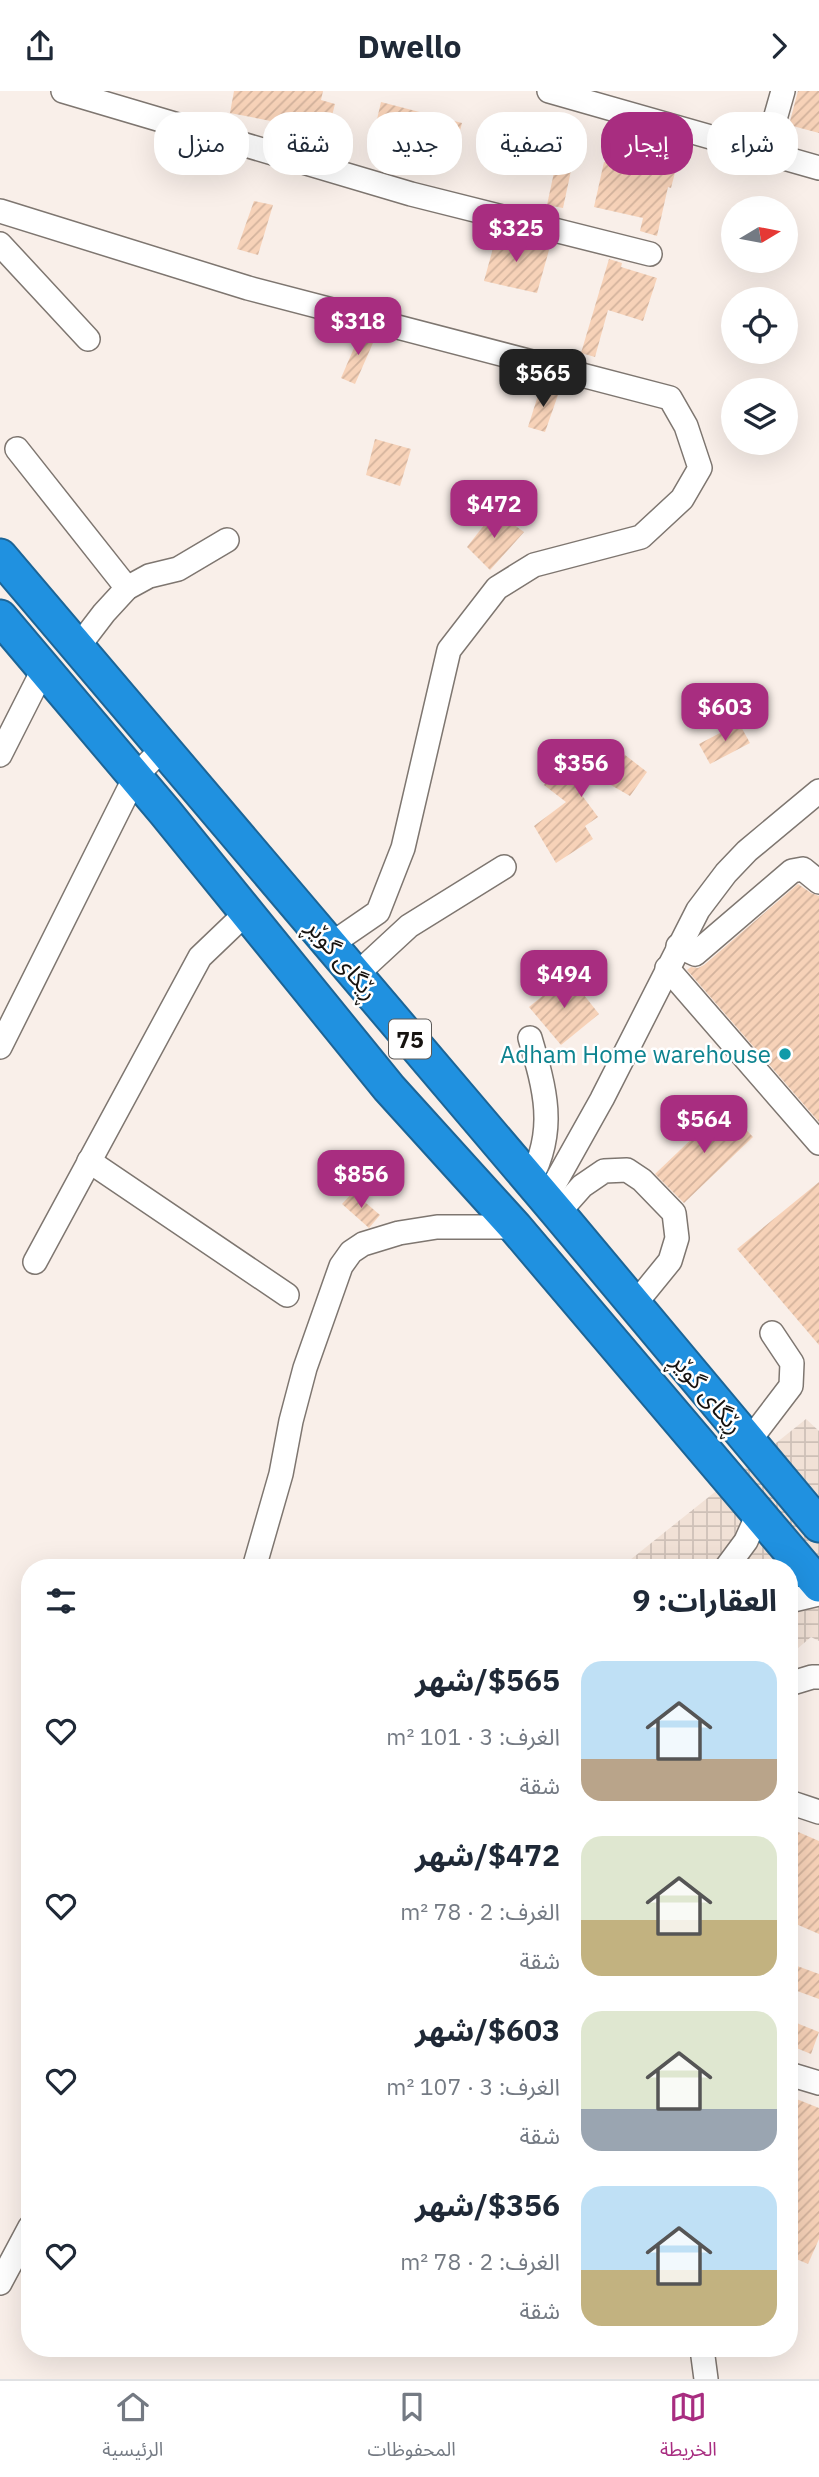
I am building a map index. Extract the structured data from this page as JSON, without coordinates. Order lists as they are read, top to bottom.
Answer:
{
  "streets": {
    "highway": ["ڕێگای گوێڕ", "75"]
  },
  "places": ["Adham Home warehouse"],
  "north": "right",
  "page": {
    "header": "Dwello",
    "chip": [
      "شراء",
      "إيجار",
      "تصفية",
      "جديد",
      "شقة",
      "منزل"
    ],
    "price": [
      "$325",
      "$318",
      "$565",
      "$472",
      "$603",
      "$356",
      "$494",
      "$564",
      "$856"
    ],
    "heading": "العقارات: 9",
    "list": [
      {
        "name": "$565/شهر",
        "note": "الغرف: 3 · 101 m² · شقة"
      },
      {
        "name": "$472/شهر",
        "note": "الغرف: 2 · 78 m² · شقة"
      },
      {
        "name": "$603/شهر",
        "note": "الغرف: 3 · 107 m² · شقة"
      },
      {
        "name": "$356/شهر",
        "note": "الغرف: 2 · 78 m² · شقة"
      }
    ],
    "tabs": ["الخريطة", "المحفوظات", "الرئيسية"]
  }
}
